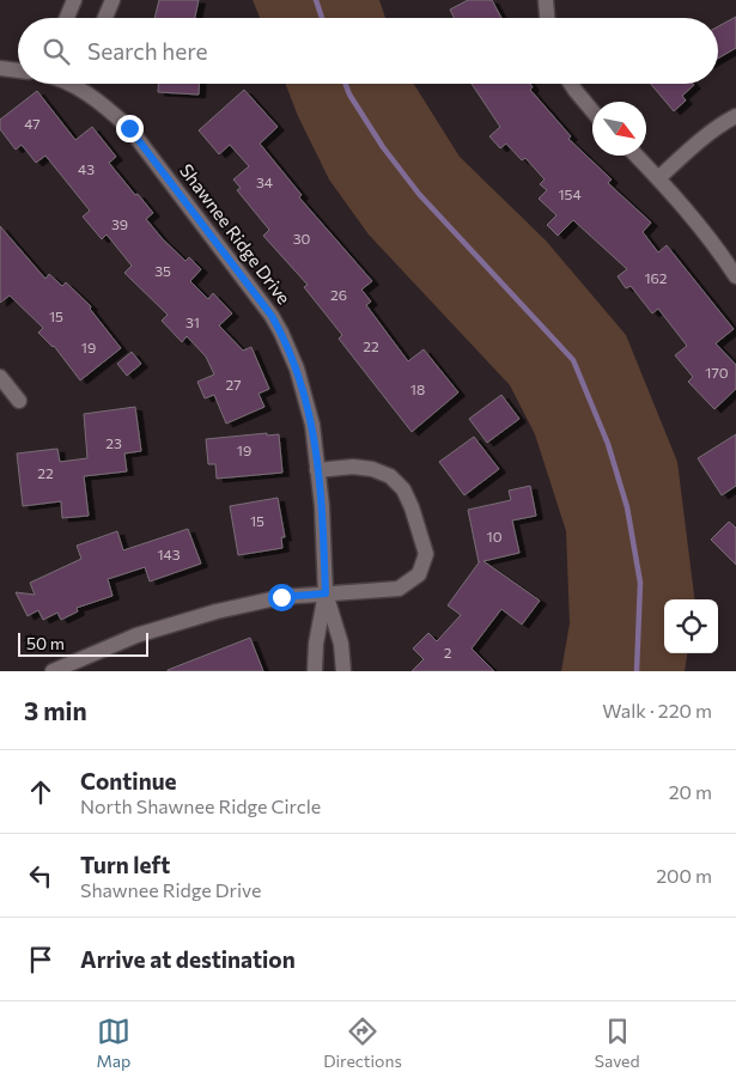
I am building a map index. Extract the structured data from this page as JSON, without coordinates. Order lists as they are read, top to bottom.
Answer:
{
  "streets": {
    "street": ["Shawnee Ridge Drive"]
  },
  "house_numbers": [
    "47",
    "43",
    "34",
    "154",
    "39",
    "30",
    "35",
    "162",
    "26",
    "15",
    "31",
    "22",
    "19",
    "170",
    "27",
    "18",
    "23",
    "19",
    "22",
    "15",
    "10",
    "143",
    "2"
  ],
  "scale_bar": "50 m",
  "north": "bottom right",
  "page": {
    "search": "Search here",
    "scale": "50 m",
    "heading": ["3 min", "Walk · 220 m"],
    "list": [
      ["Continue", "North Shawnee Ridge Circle", "20 m"],
      ["Turn left", "Shawnee Ridge Drive", "200 m"],
      "Arrive at destination"
    ],
    "nav": ["Map", "Directions", "Saved"]
  }
}
